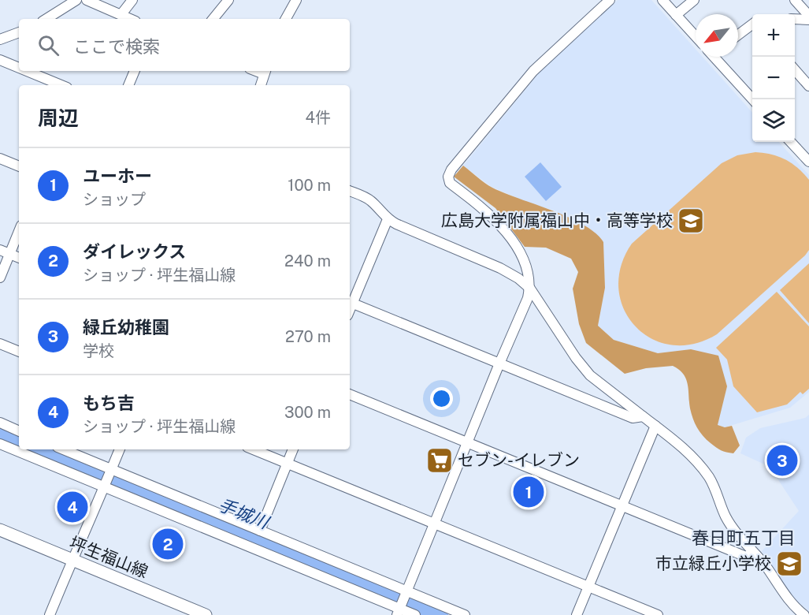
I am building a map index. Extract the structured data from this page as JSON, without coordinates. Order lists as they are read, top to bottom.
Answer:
{
  "streets": {
    "main road": ["坪生福山線"]
  },
  "districts": ["春日町五丁目"],
  "water": ["手城川"],
  "places": {
    "school or university": ["広島大学附属福山中・高等学校", "市立緑丘小学校"],
    "supermarket": ["セブン-イレブン"]
  },
  "north": "bottom left",
  "page": {
    "map_buttons": ["+", "−"],
    "search": "ここで検索",
    "heading": ["周辺", "4件"],
    "list": [
      {
        "mark": "1",
        "name": "ユーホー",
        "note": "ショップ",
        "value": "100 m"
      },
      {
        "mark": "2",
        "name": "ダイレックス",
        "note": "ショップ · 坪生福山線",
        "value": "240 m"
      },
      {
        "mark": "3",
        "name": "緑丘幼稚園",
        "note": "学校",
        "value": "270 m"
      },
      {
        "mark": "4",
        "name": "もち吉",
        "note": "ショップ · 坪生福山線",
        "value": "300 m"
      }
    ],
    "pins": [
      "3",
      "1",
      "4",
      "2"
    ]
  }
}
